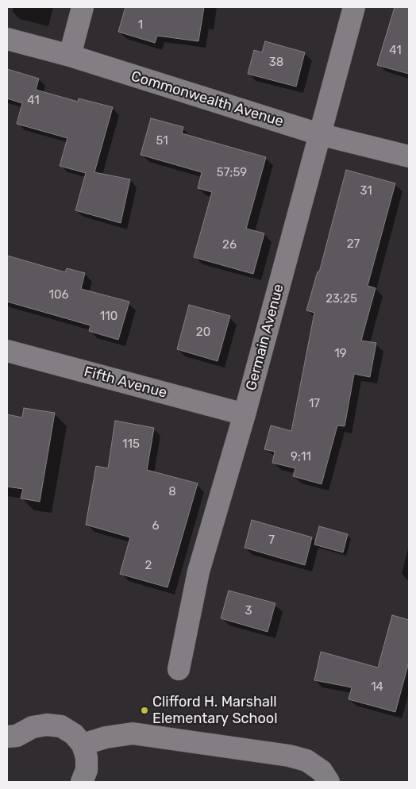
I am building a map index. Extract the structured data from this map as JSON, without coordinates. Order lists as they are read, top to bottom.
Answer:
{
  "streets": {
    "street": ["Commonwealth Avenue", "Germain Avenue", "Fifth Avenue"]
  },
  "crossings": [
    ["Commonwealth Avenue", "Germain Avenue"],
    ["Germain Avenue", "Fifth Avenue"]
  ],
  "places": ["Clifford H. Marshall Elementary School"],
  "house_numbers": [
    "1",
    "41",
    "38",
    "41",
    "51",
    "57;59",
    "31",
    "27",
    "26",
    "106",
    "23;25",
    "110",
    "20",
    "19",
    "17",
    "115",
    "9;11",
    "8",
    "6",
    "7",
    "2",
    "3",
    "14"
  ]
}
